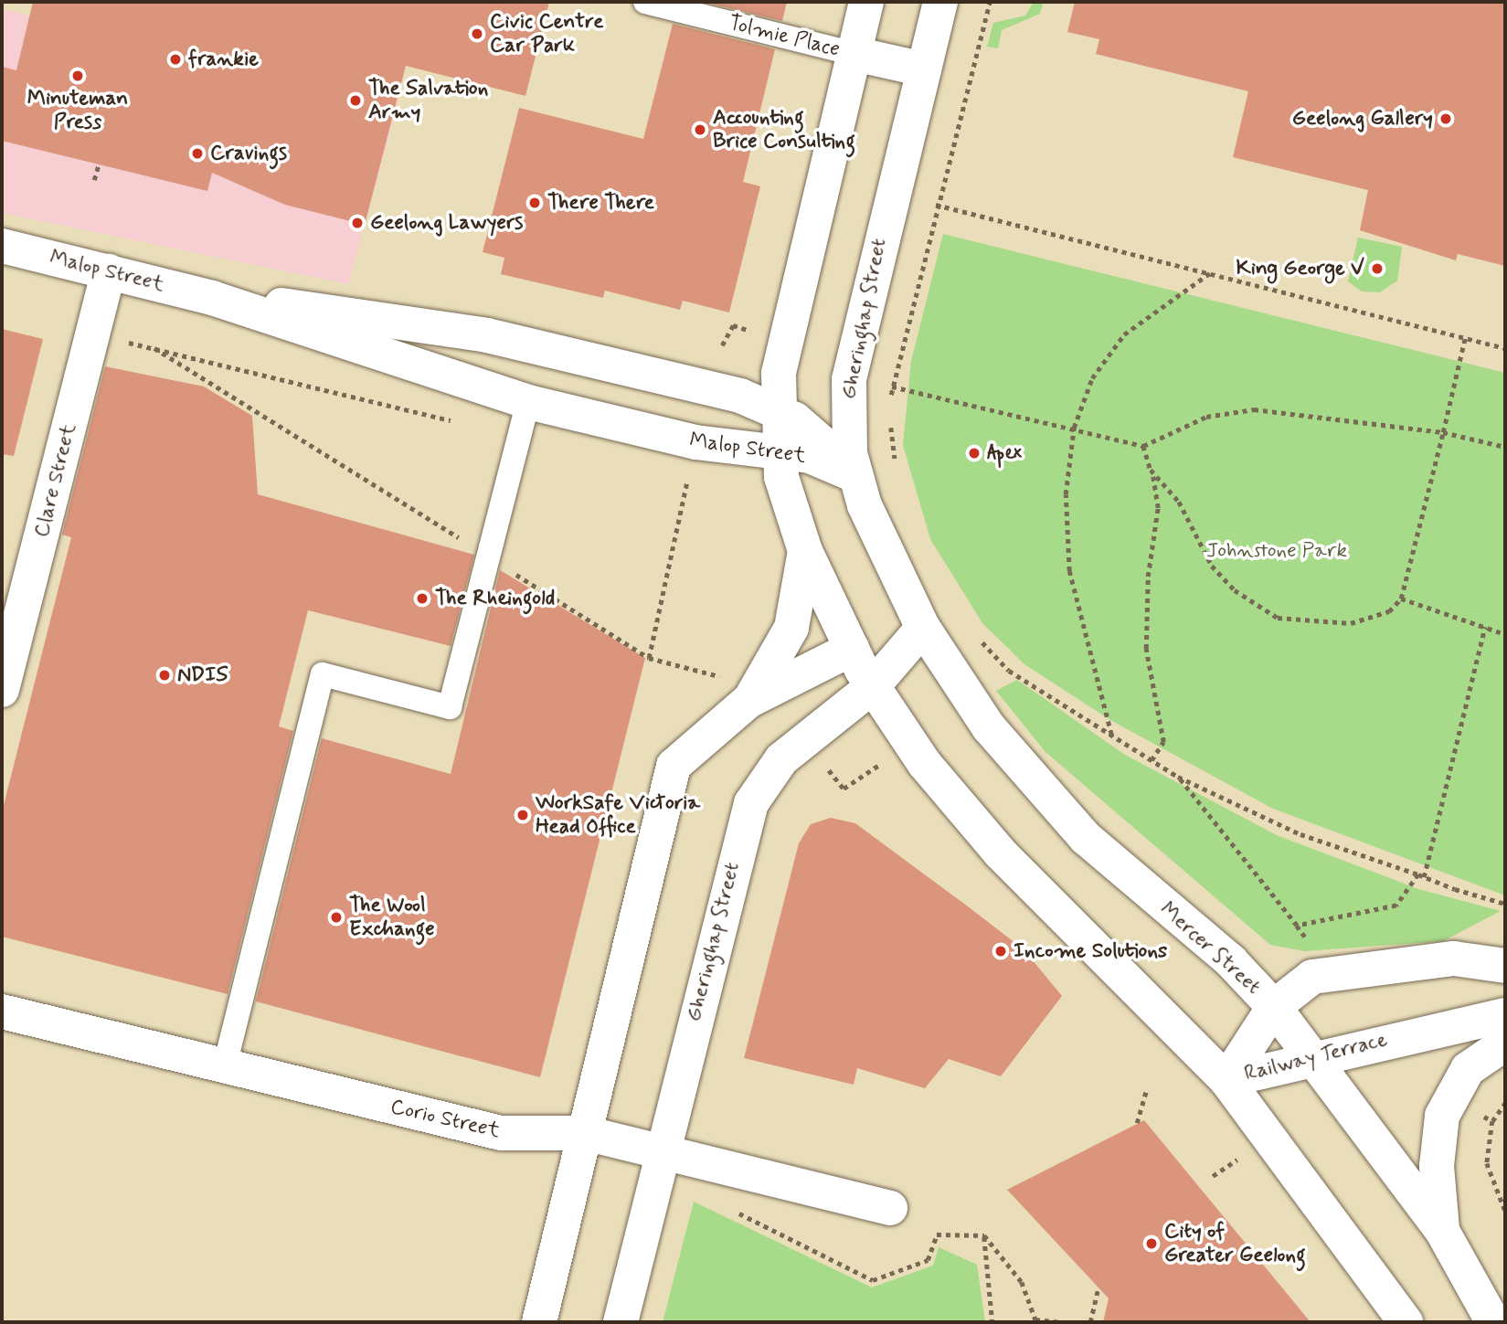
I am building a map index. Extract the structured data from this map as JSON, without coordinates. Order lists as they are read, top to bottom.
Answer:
{
  "streets": {
    "street": [
      "Tolmie Place",
      "Malop Street",
      "Gheringhap Street",
      "Clare Street",
      "Mercer Street",
      "Railway Terrace",
      "Corio Street"
    ]
  },
  "crossings": [
    ["Tolmie Place", "Gheringhap Street"],
    ["Malop Street", "Gheringhap Street"],
    ["Malop Street", "Clare Street"],
    ["Gheringhap Street", "Mercer Street"],
    ["Gheringhap Street", "Corio Street"],
    ["Mercer Street", "Railway Terrace"]
  ],
  "parks": ["Johnstone Park"],
  "places": [
    "Civic Centre Car Park",
    "frankie",
    "Minuteman Press",
    "The Salvation Army",
    "Geelong Gallery",
    "Accounting Brice Consulting",
    "Cravings",
    "There There",
    "Geelong Lawyers",
    "King George V",
    "Apex",
    "The Rheingold",
    "NDIS",
    "WorkSafe Victoria Head Office",
    "The Wool Exchange",
    "Income Solutions",
    "City of Greater Geelong"
  ]
}
